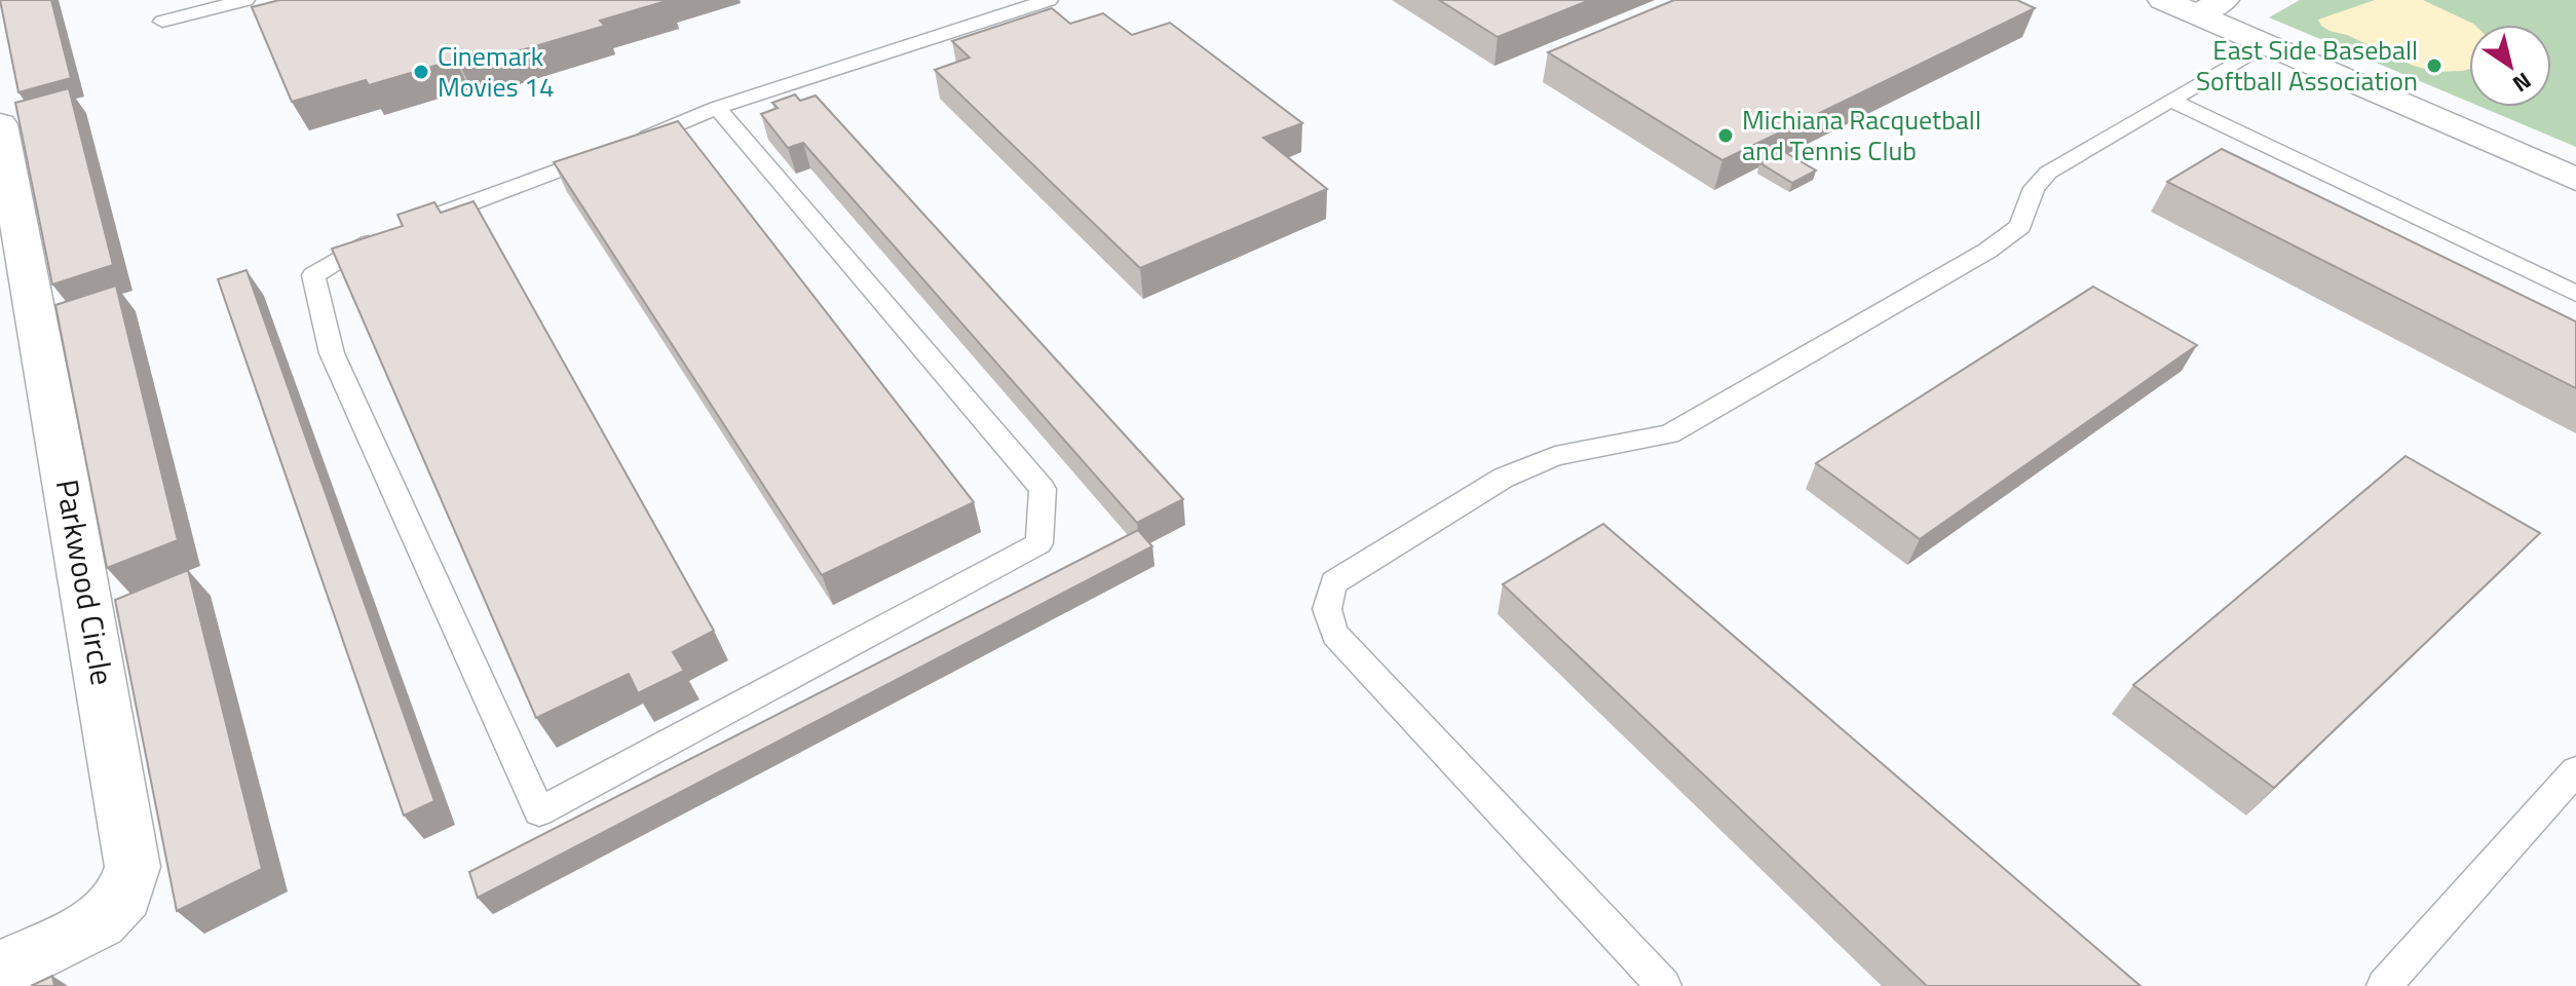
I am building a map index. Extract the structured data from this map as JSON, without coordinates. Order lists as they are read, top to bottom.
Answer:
{
  "streets": {
    "street": ["Parkwood Circle"]
  },
  "places": ["East Side Baseball Softball Association", "Cinemark Movies 14", "Michiana Racquetball and Tennis Club"],
  "north": "bottom right"
}
